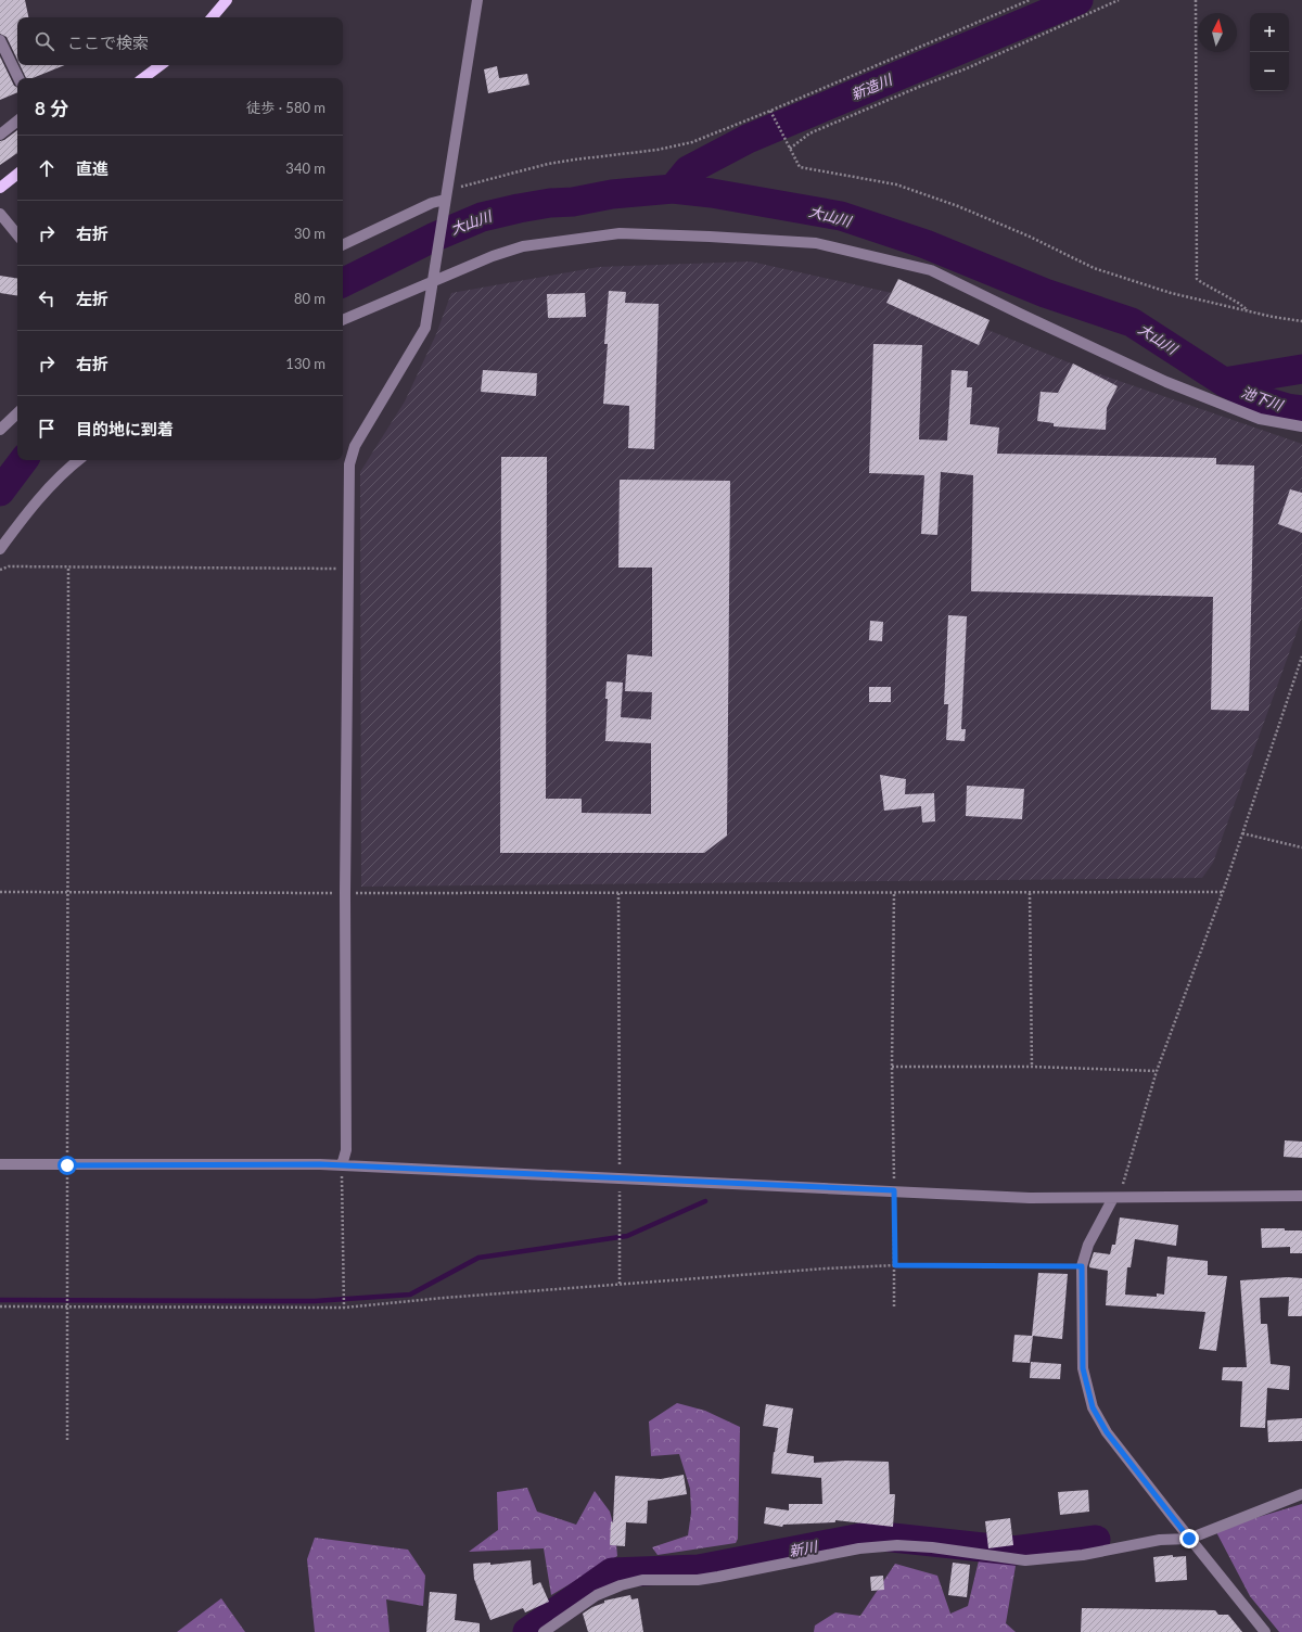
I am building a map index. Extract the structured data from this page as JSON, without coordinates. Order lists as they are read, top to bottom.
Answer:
{
  "water": [
    "新造川",
    "大山川",
    "池下川",
    "新川"
  ],
  "north": "top",
  "page": {
    "map_buttons": ["+", "−"],
    "search": "ここで検索",
    "heading": ["8 分", "徒歩 · 580 m"],
    "list": [
      ["直進", "340 m"],
      ["右折", "30 m"],
      ["左折", "80 m"],
      ["右折", "130 m"],
      "目的地に到着"
    ]
  }
}
